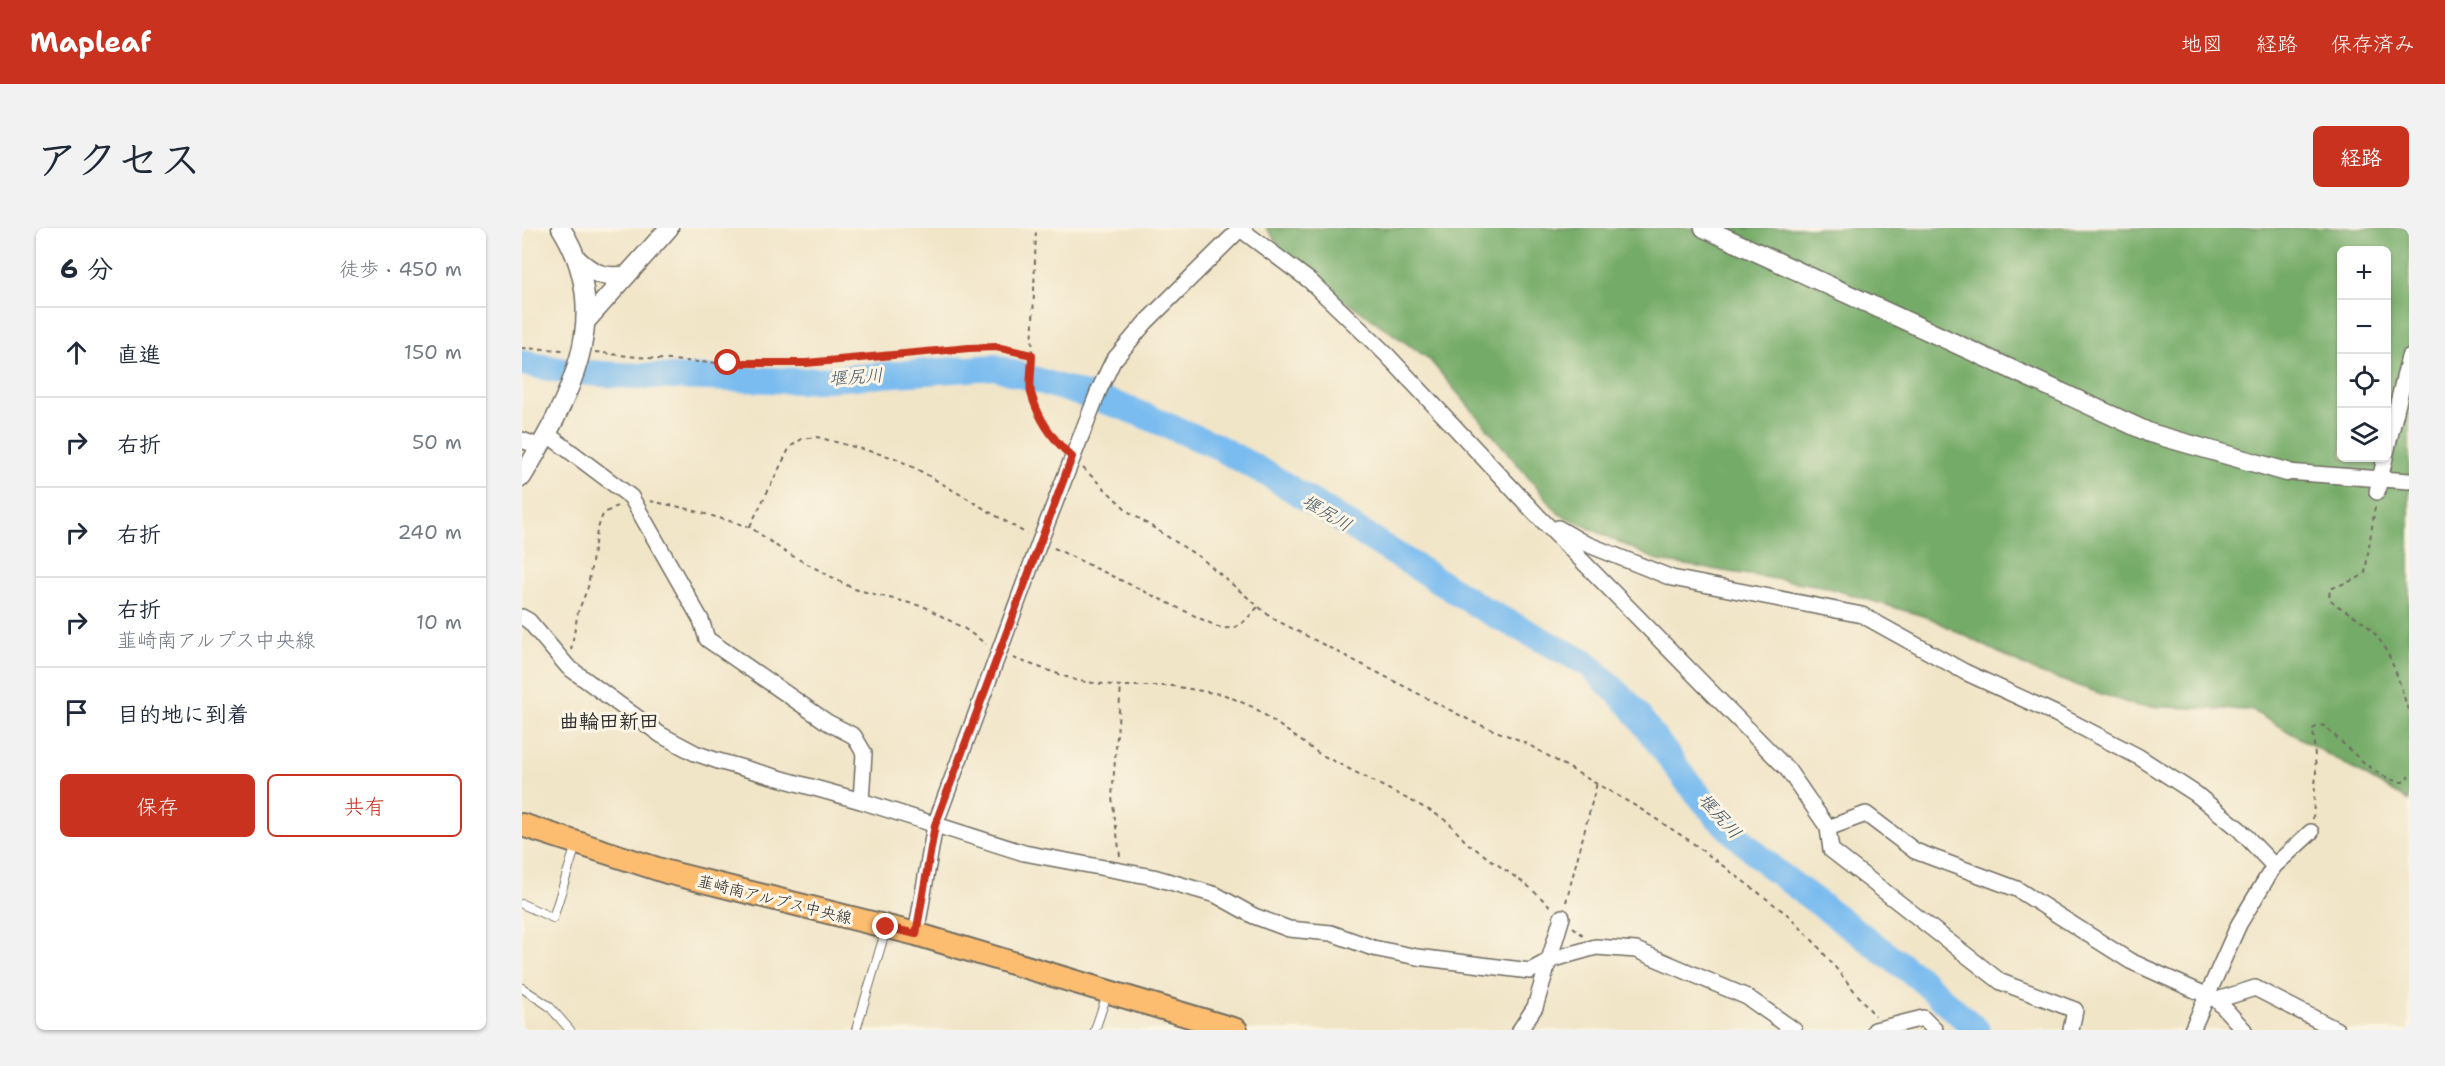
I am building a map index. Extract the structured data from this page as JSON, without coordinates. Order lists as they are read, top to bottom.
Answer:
{
  "streets": {
    "main road": ["韮崎南アルプス中央線"]
  },
  "districts": ["曲輪田新田"],
  "water": ["堰尻川"],
  "page": {
    "header": "Mapleaf",
    "nav": ["地図", "経路", "保存済み"],
    "title": "アクセス",
    "buttons": [
      "経路",
      ["保存", "共有"]
    ],
    "heading": ["6 分", "徒歩 · 450 m"],
    "map_buttons": ["+", "−"],
    "list": [
      ["直進", "150 m"],
      ["右折", "50 m"],
      ["右折", "240 m"],
      ["右折", "韮崎南アルプス中央線", "10 m"],
      "目的地に到着"
    ]
  }
}
